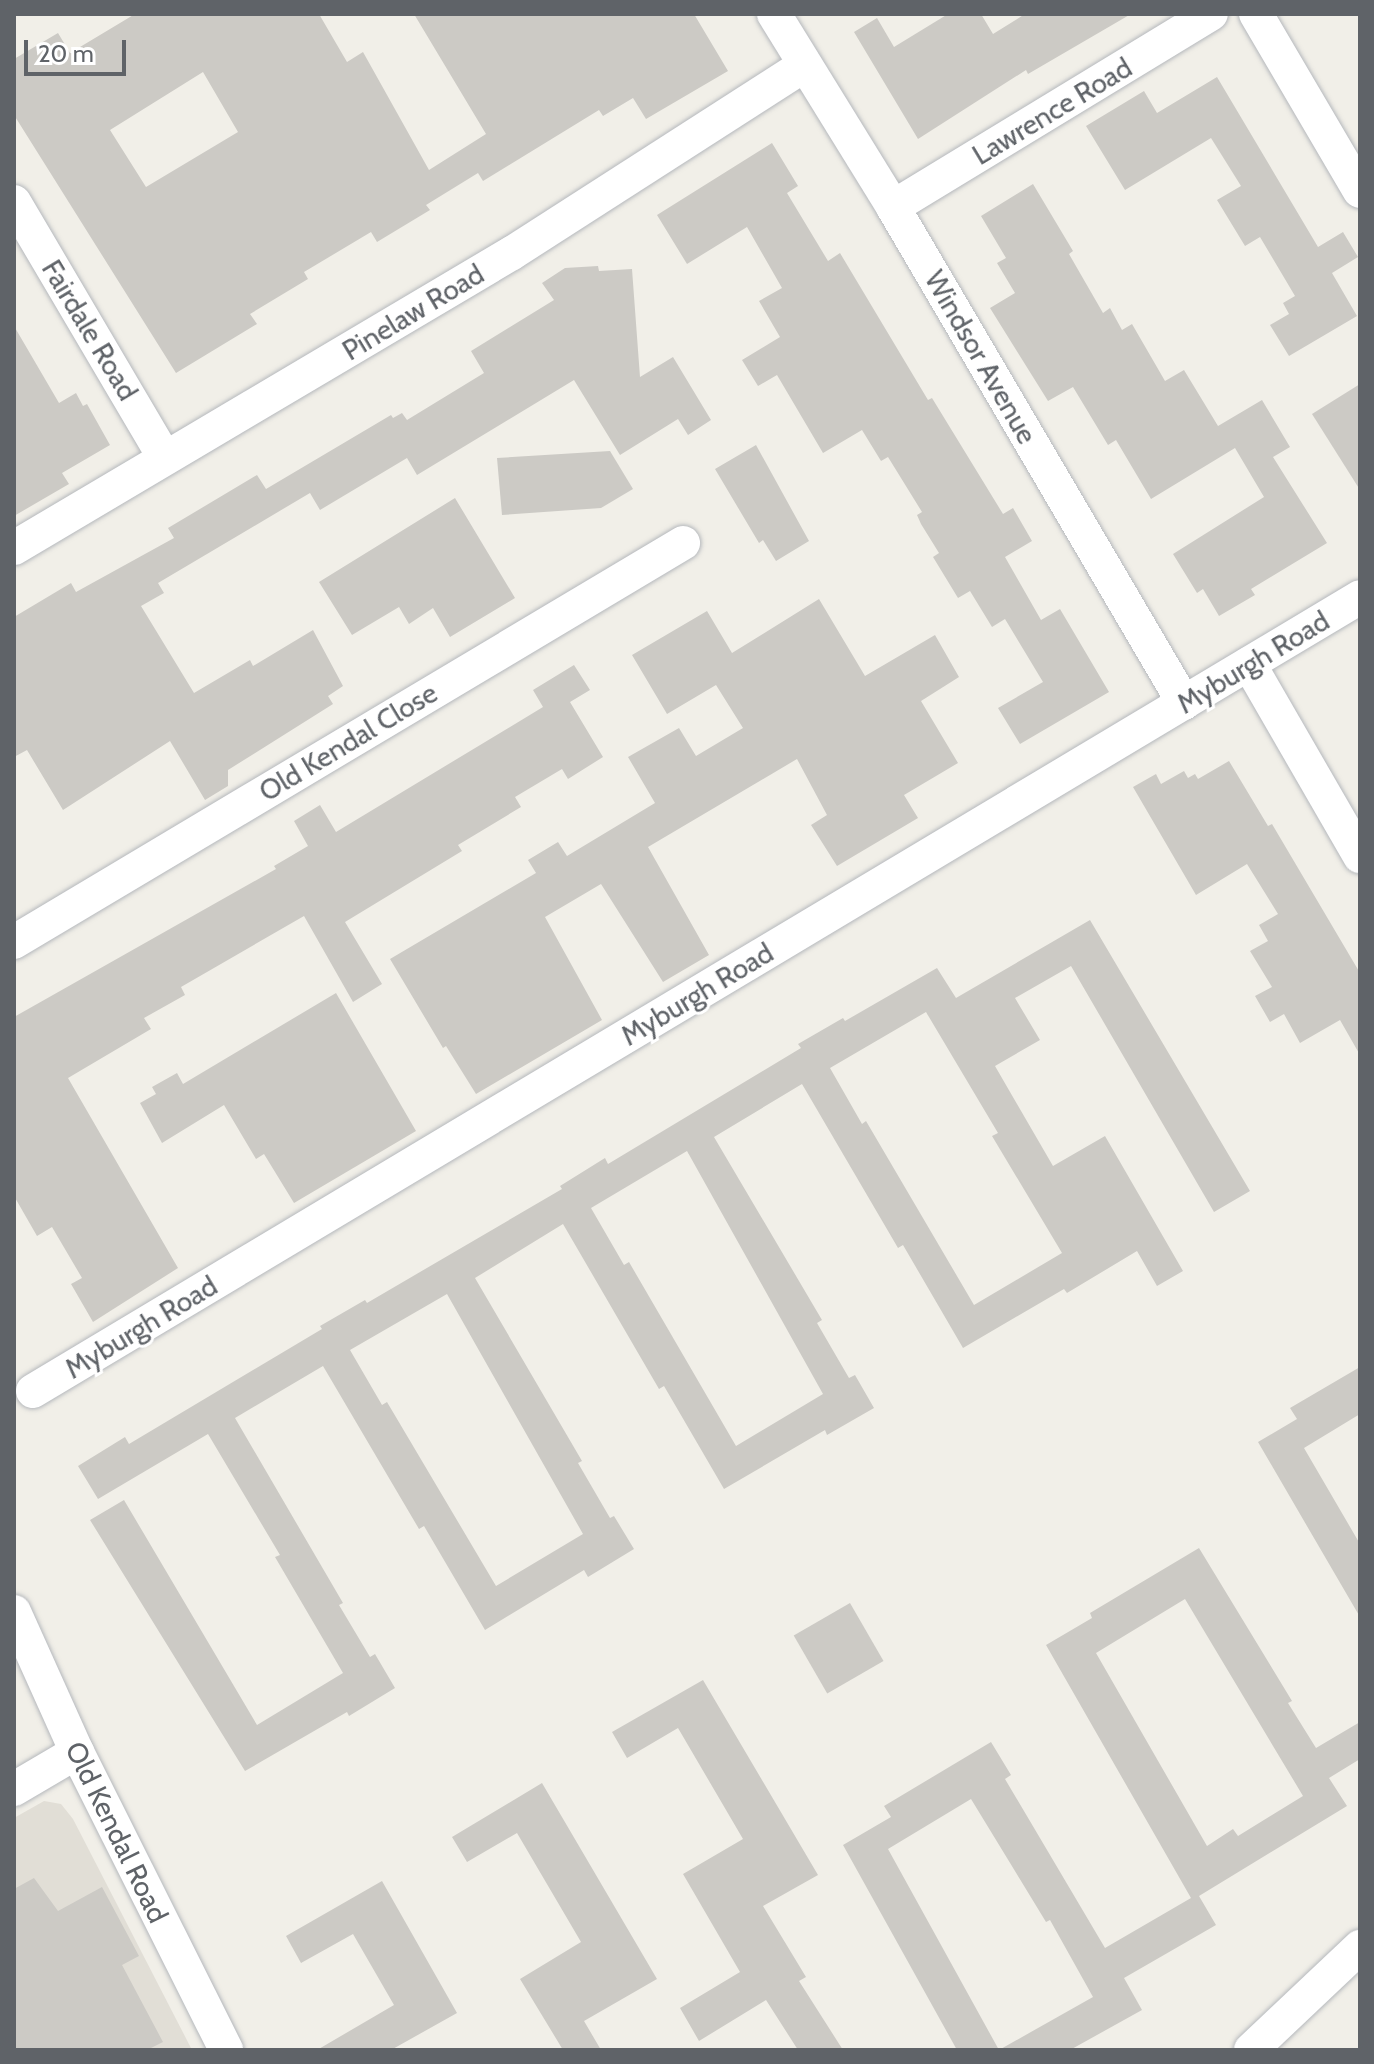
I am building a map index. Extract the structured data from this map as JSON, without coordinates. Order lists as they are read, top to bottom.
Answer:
{
  "streets": {
    "street": [
      "Lawrence Road",
      "Pinelaw Road",
      "Fairdale Road",
      "Windsor Avenue",
      "Myburgh Road",
      "Old Kendal Close",
      "Old Kendal Road"
    ]
  },
  "crossings": [
    ["Lawrence Road", "Windsor Avenue"],
    ["Pinelaw Road", "Fairdale Road"],
    ["Pinelaw Road", "Windsor Avenue"],
    ["Windsor Avenue", "Myburgh Road"]
  ],
  "scale_bar": "20 m"
}
